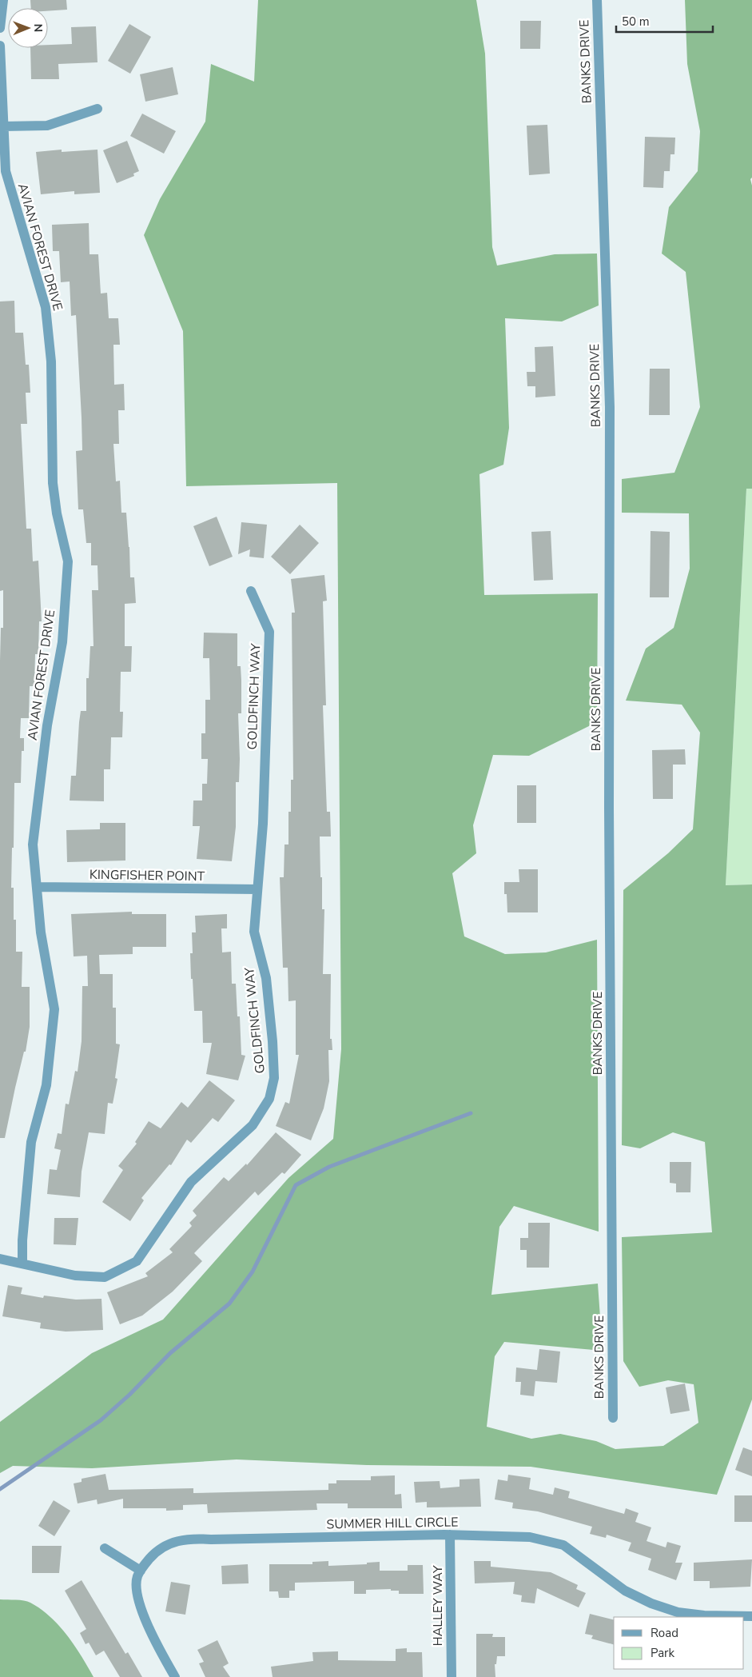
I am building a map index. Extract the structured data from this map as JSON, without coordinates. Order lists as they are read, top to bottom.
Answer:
{
  "streets": {
    "street": [
      "BANKS DRIVE",
      "AVIAN FOREST DRIVE",
      "GOLDFINCH WAY",
      "KINGFISHER POINT",
      "SUMMER HILL CIRCLE",
      "HALLEY WAY"
    ]
  },
  "crossings": [
    ["AVIAN FOREST DRIVE", "GOLDFINCH WAY"],
    ["AVIAN FOREST DRIVE", "KINGFISHER POINT"],
    ["GOLDFINCH WAY", "KINGFISHER POINT"],
    ["SUMMER HILL CIRCLE", "HALLEY WAY"]
  ],
  "legend": ["Road", "Park"],
  "scale_bar": "50 m",
  "north": "right"
}
